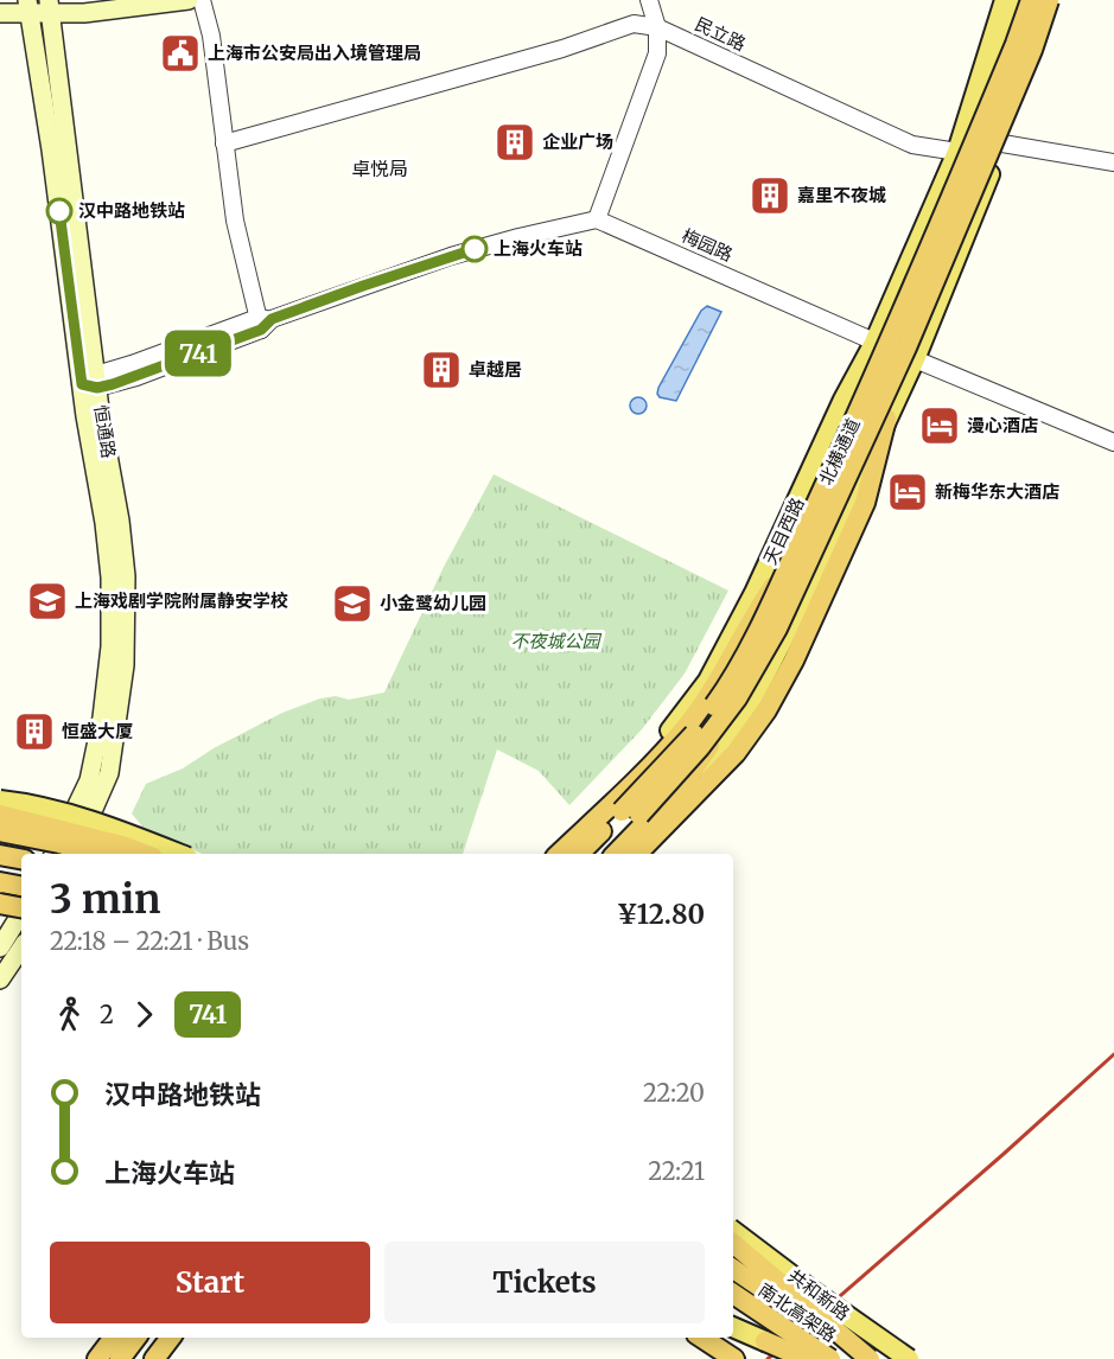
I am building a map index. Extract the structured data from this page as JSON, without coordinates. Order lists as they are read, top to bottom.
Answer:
{
  "streets": {
    "highway": ["北横通道", "南北高架路"],
    "main road": ["恒通路", "天目西路", "共和新路"],
    "street": ["民立路", "梅园路"]
  },
  "crossings": [
    ["民立路", "天目西路"],
    ["梅园路", "天目西路"]
  ],
  "districts": ["卓悦局"],
  "parks": ["不夜城公园"],
  "places": {
    "public building": ["上海市公安局出入境管理局"],
    "building": [
      "企业广场",
      "嘉里不夜城",
      "卓越居",
      "恒盛大厦"
    ],
    "other": ["汉中路地铁站", "上海火车站"],
    "hotel": ["漫心酒店", "新梅华东大酒店"],
    "school or university": ["上海戏剧学院附属静安学校", "小金鹭幼儿园"]
  },
  "lines": ["bus line 741"],
  "page": {
    "on_map": "741",
    "heading": ["3 min", "22:18 – 22:21 · Bus", "¥12.80"],
    "legs": ["2", "741"],
    "list": [
      {
        "name": "汉中路地铁站",
        "value": "22:20"
      },
      {
        "name": "上海火车站",
        "value": "22:21"
      }
    ],
    "buttons": ["Start", "Tickets"]
  }
}
